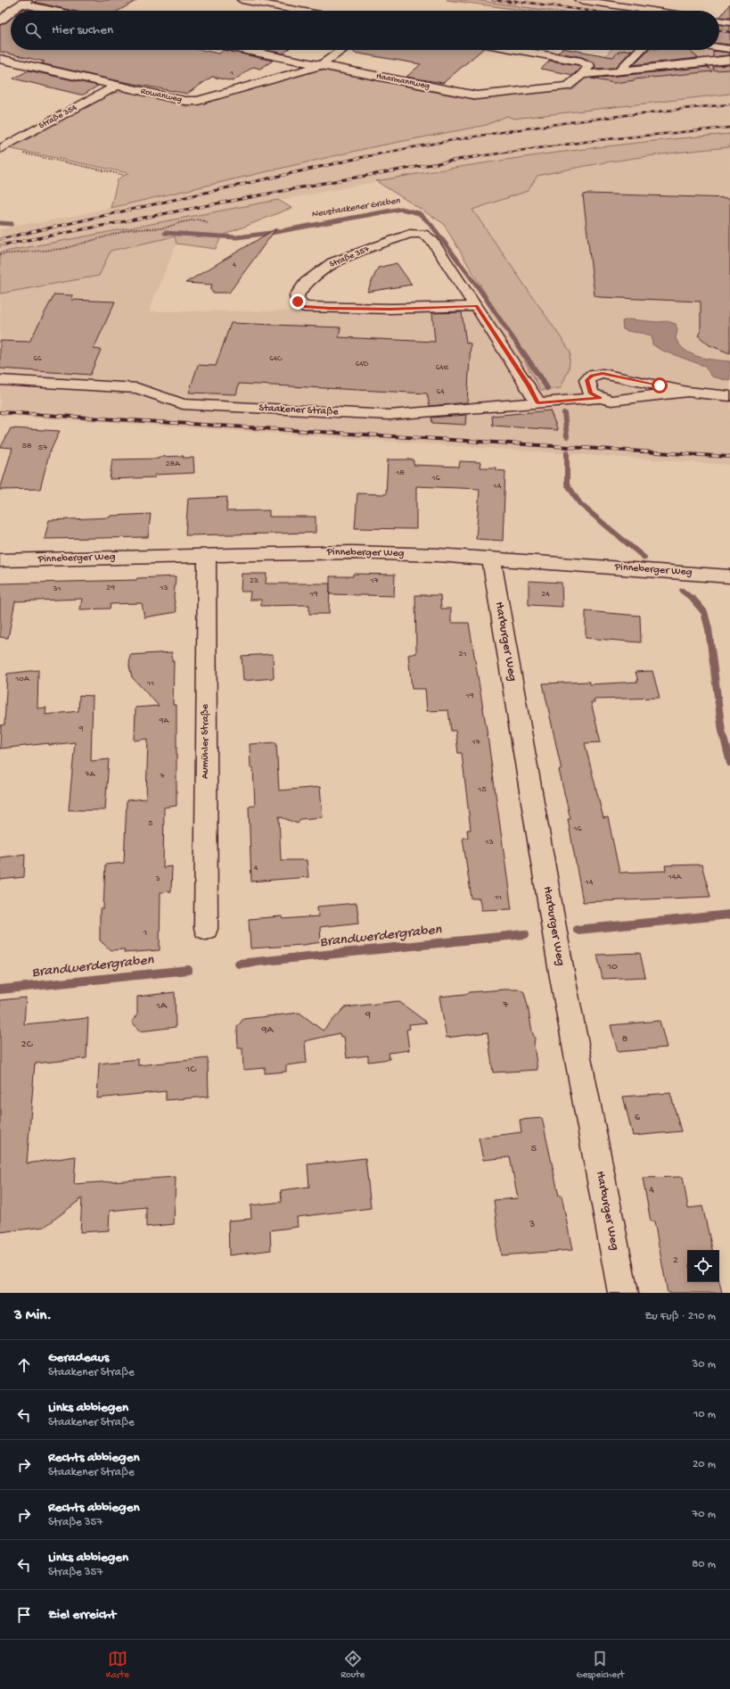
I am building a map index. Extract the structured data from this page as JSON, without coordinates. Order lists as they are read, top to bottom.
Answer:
{
  "streets": {
    "street": [
      "Haarmannweg",
      "Rowanweg",
      "Straße 354",
      "Straße 357",
      "Staakener Straße",
      "Pinneberger Weg",
      "Harburger Weg",
      "Aumühler Straße"
    ]
  },
  "crossings": [
    ["Haarmannweg", "Rowanweg"],
    ["Rowanweg", "Straße 354"],
    ["Straße 357", "Staakener Straße"],
    ["Pinneberger Weg", "Harburger Weg"],
    ["Pinneberger Weg", "Aumühler Straße"]
  ],
  "water": ["Neustaakener Graben", "Brandwerdergraben"],
  "house_numbers": [
    "1",
    "4",
    "66",
    "64C",
    "64D",
    "64E",
    "64",
    "58",
    "57",
    "28A",
    "18",
    "16",
    "14",
    "23",
    "17",
    "29",
    "13",
    "31",
    "19",
    "24",
    "21",
    "10A",
    "11",
    "19",
    "9A",
    "9",
    "17",
    "7A",
    "7",
    "15",
    "5",
    "16",
    "13",
    "4",
    "14A",
    "3",
    "14",
    "11",
    "1",
    "10",
    "7",
    "1A",
    "9",
    "9A",
    "8",
    "2C",
    "1C",
    "6",
    "5",
    "4",
    "3",
    "2"
  ],
  "page": {
    "search": "Hier suchen",
    "heading": ["3 Min.", "Zu Fuß · 210 m"],
    "list": [
      ["Geradeaus", "Staakener Straße", "30 m"],
      ["Links abbiegen", "Staakener Straße", "10 m"],
      ["Rechts abbiegen", "Staakener Straße", "20 m"],
      ["Rechts abbiegen", "Straße 357", "70 m"],
      ["Links abbiegen", "Straße 357", "80 m"],
      "Ziel erreicht"
    ],
    "nav": ["Karte", "Route", "Gespeichert"]
  }
}
